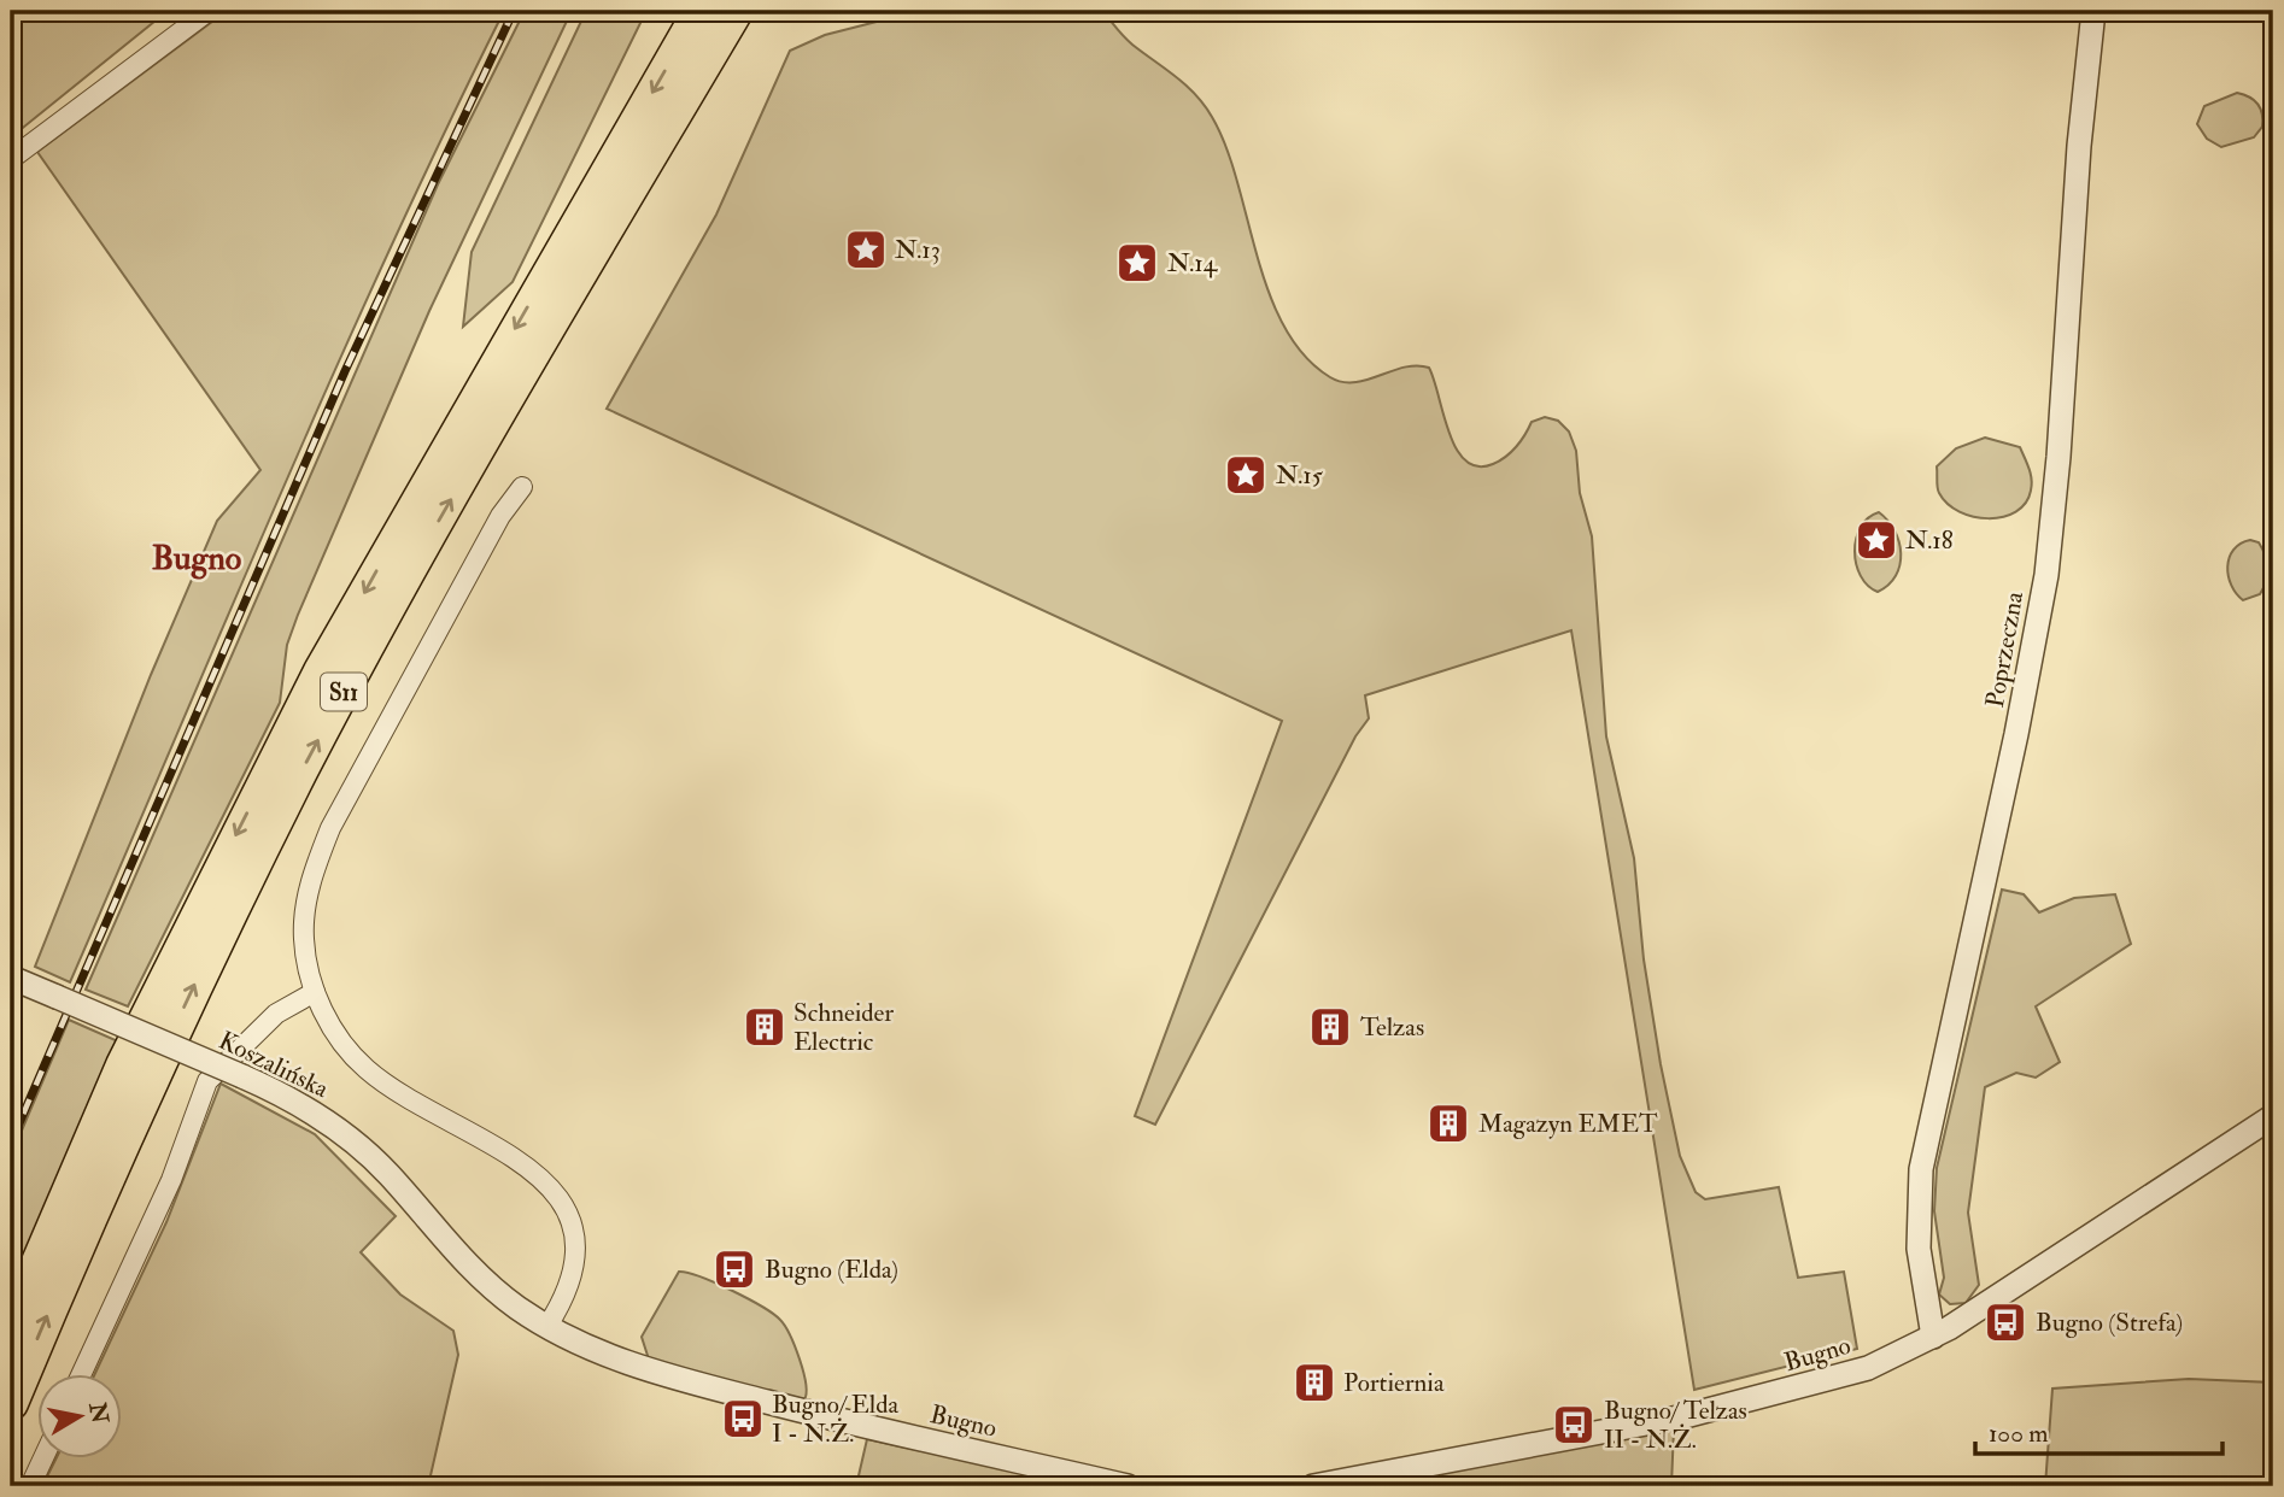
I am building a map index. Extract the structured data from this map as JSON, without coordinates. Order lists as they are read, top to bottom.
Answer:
{
  "streets": {
    "highway": ["S11"],
    "street": ["Poprzeczna", "Koszalińska", "Bugno"]
  },
  "crossings": [
    ["Poprzeczna", "Bugno"],
    ["Koszalińska", "Bugno"]
  ],
  "districts": ["Bugno"],
  "places": {
    "place": [
      "N.13",
      "N.14",
      "N.15",
      "N.18"
    ],
    "building": [
      "Schneider Electric",
      "Telzas",
      "Magazyn EMET",
      "Portiernia"
    ],
    "bus stop": [
      "Bugno (Elda)",
      "Bugno (Strefa)",
      "Bugno/ Elda I - N.Ż.",
      "Bugno/ Telzas II - N.Ż."
    ]
  },
  "scale_bar": "100 m",
  "north": "right"
}
